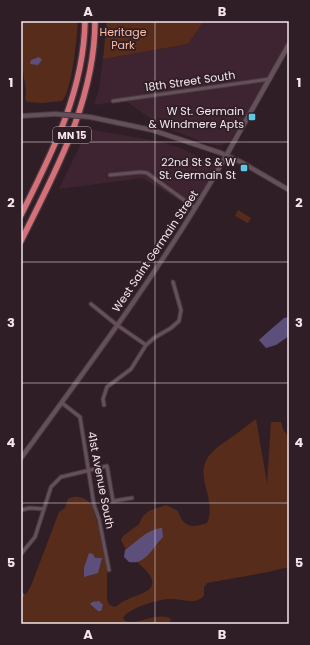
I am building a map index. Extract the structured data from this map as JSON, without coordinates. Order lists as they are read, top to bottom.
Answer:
{
  "streets": {
    "highway": ["MN 15"],
    "main road": ["West Saint Germain Street"],
    "street": ["18th Street South", "41st Avenue South"]
  },
  "crossings": [
    ["18th Street South", "West Saint Germain Street"],
    ["West Saint Germain Street", "41st Avenue South"]
  ],
  "parks": ["Heritage Park"],
  "places": {
    "transit": ["W St. Germain & Windmere Apts", "22nd St S & W St. Germain St"]
  },
  "grid": {
    "columns": ["A", "B"],
    "rows": [
      "1",
      "2",
      "3",
      "4",
      "5"
    ]
  }
}
